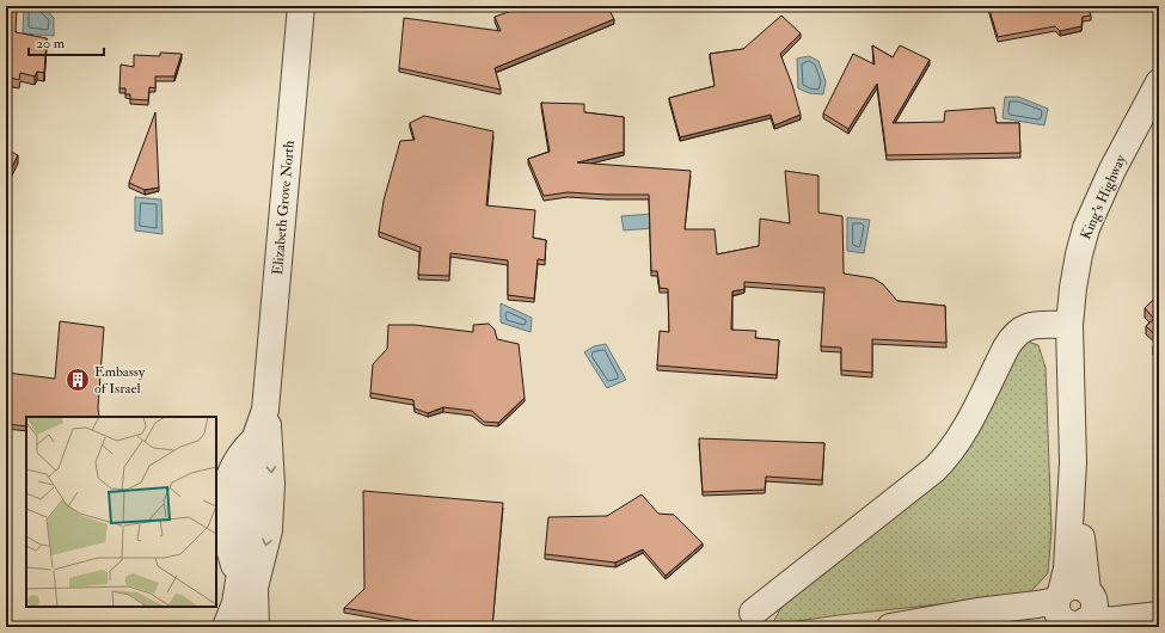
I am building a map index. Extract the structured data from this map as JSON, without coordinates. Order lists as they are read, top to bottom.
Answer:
{
  "streets": {
    "street": ["King's Highway", "Elizabeth Grove North"]
  },
  "places": {
    "building": ["Embassy of Israel"]
  },
  "scale_bar": "20 m"
}
